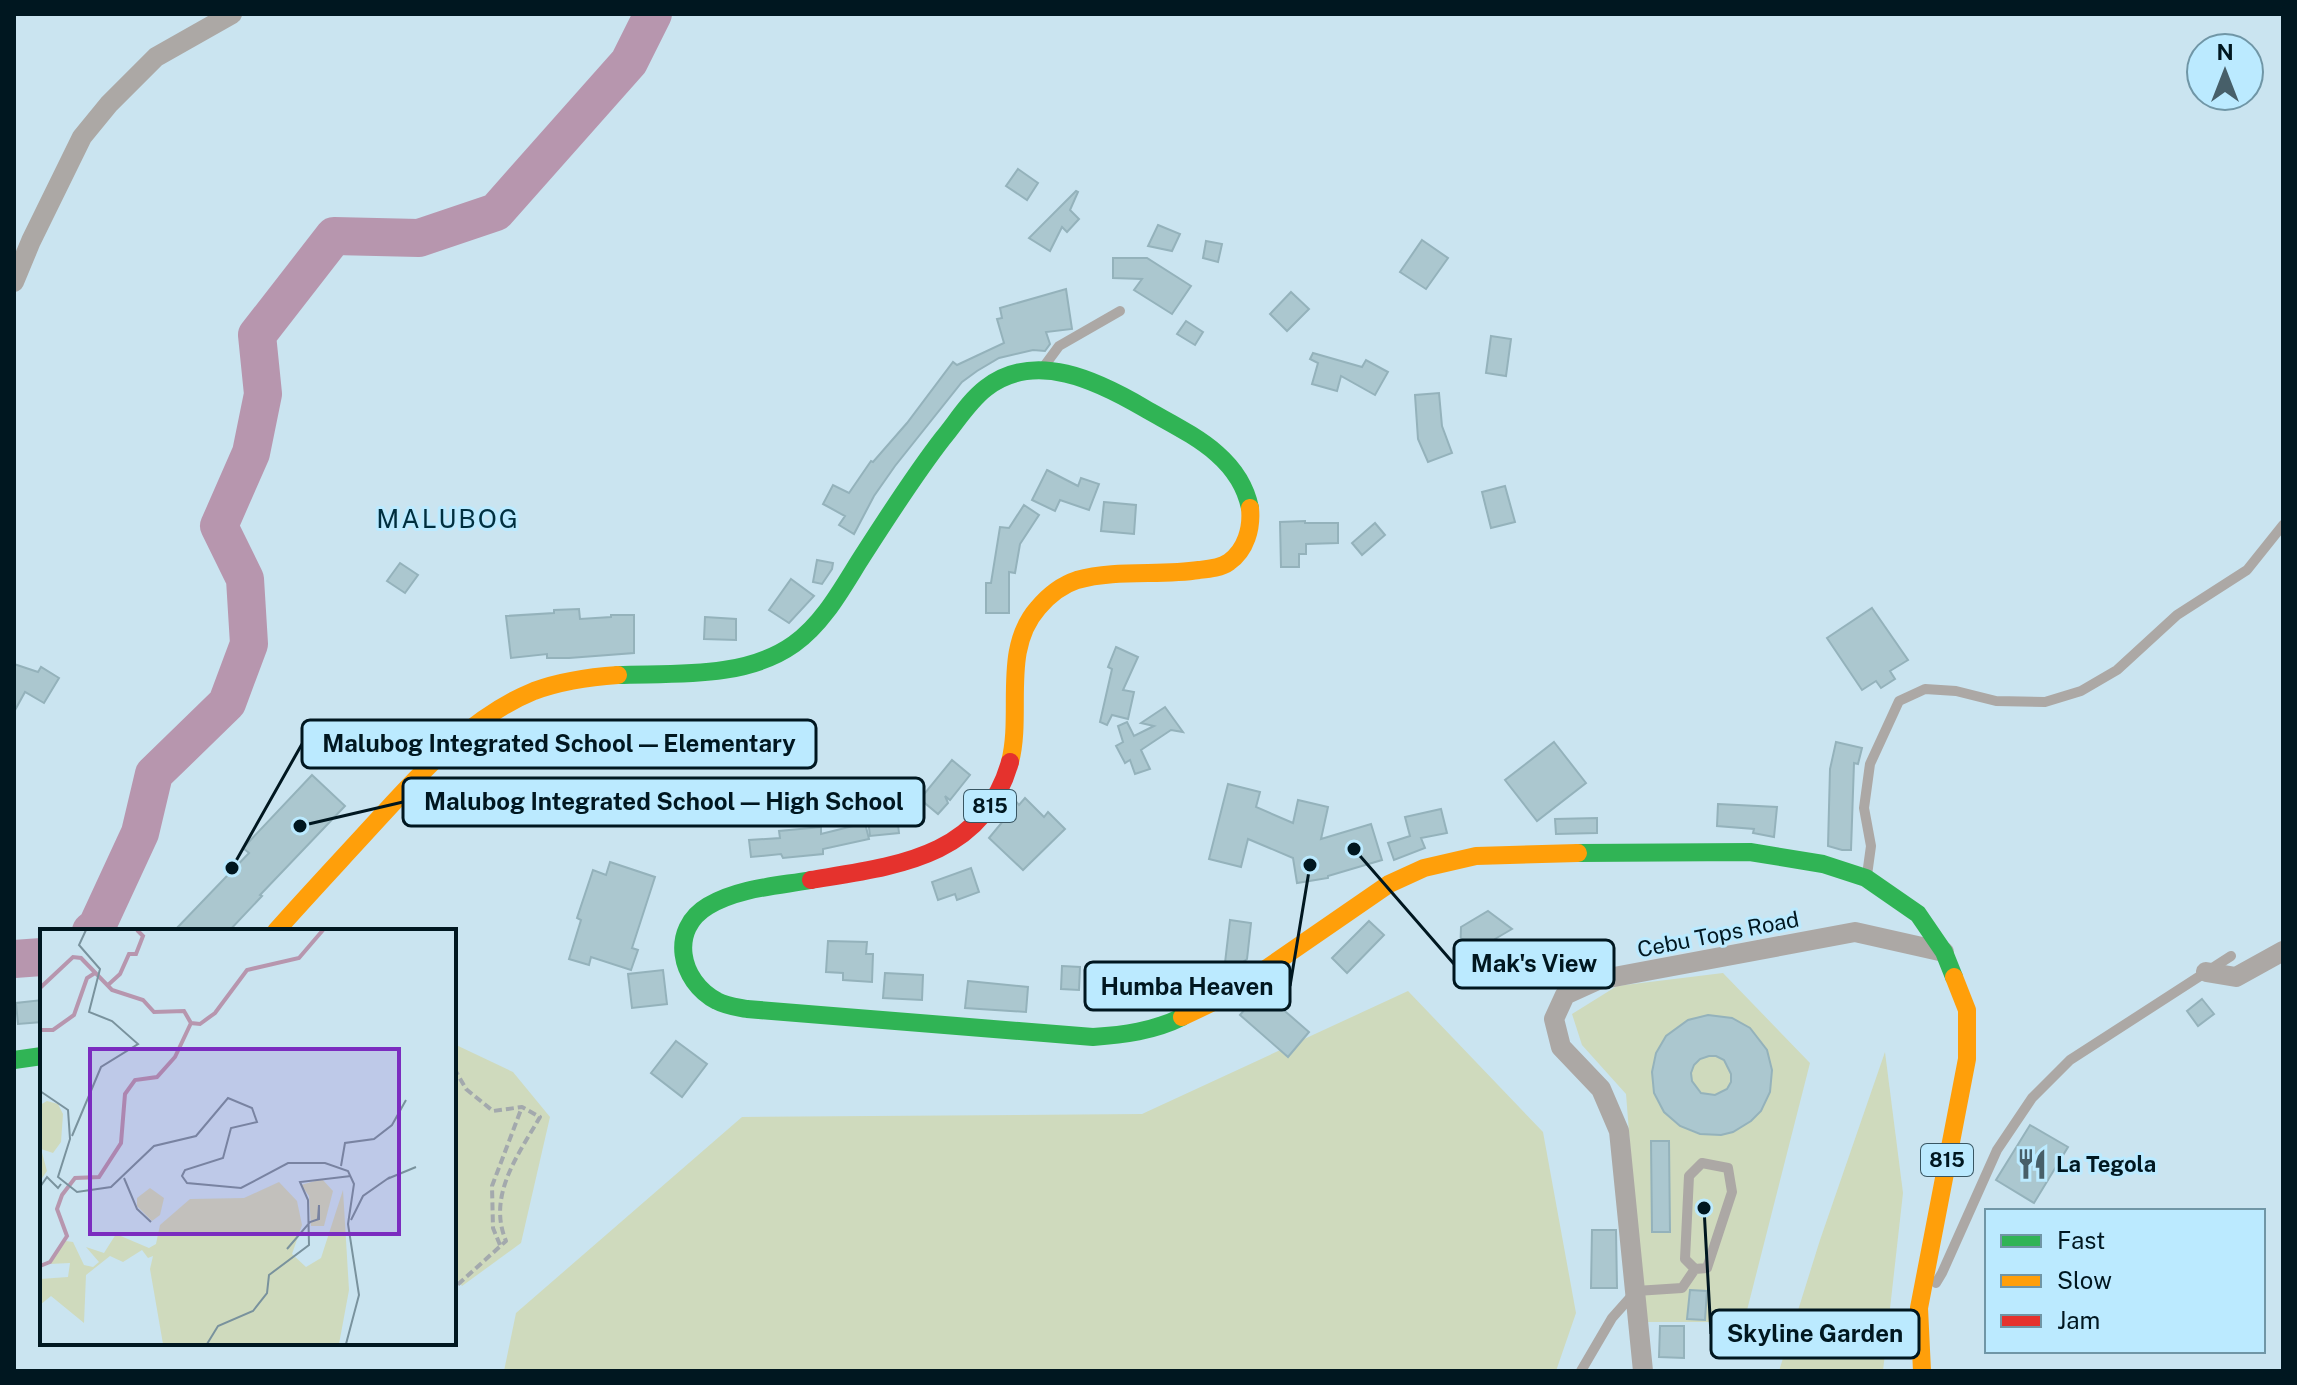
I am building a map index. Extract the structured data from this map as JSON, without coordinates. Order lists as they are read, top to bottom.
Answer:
{
  "streets": {
    "main road": ["815"],
    "street": ["Cebu Tops Road"]
  },
  "crossings": [
    ["815", "Cebu Tops Road"]
  ],
  "districts": ["MALUBOG"],
  "places": {
    "other": [
      "Malubog Integrated School — High School",
      "Mak's View",
      "Humba Heaven",
      "Malubog Integrated School — Elementary",
      "Skyline Garden"
    ],
    "restaurant": ["La Tegola"]
  },
  "legend": ["Fast", "Slow", "Jam"],
  "north": "top"
}
